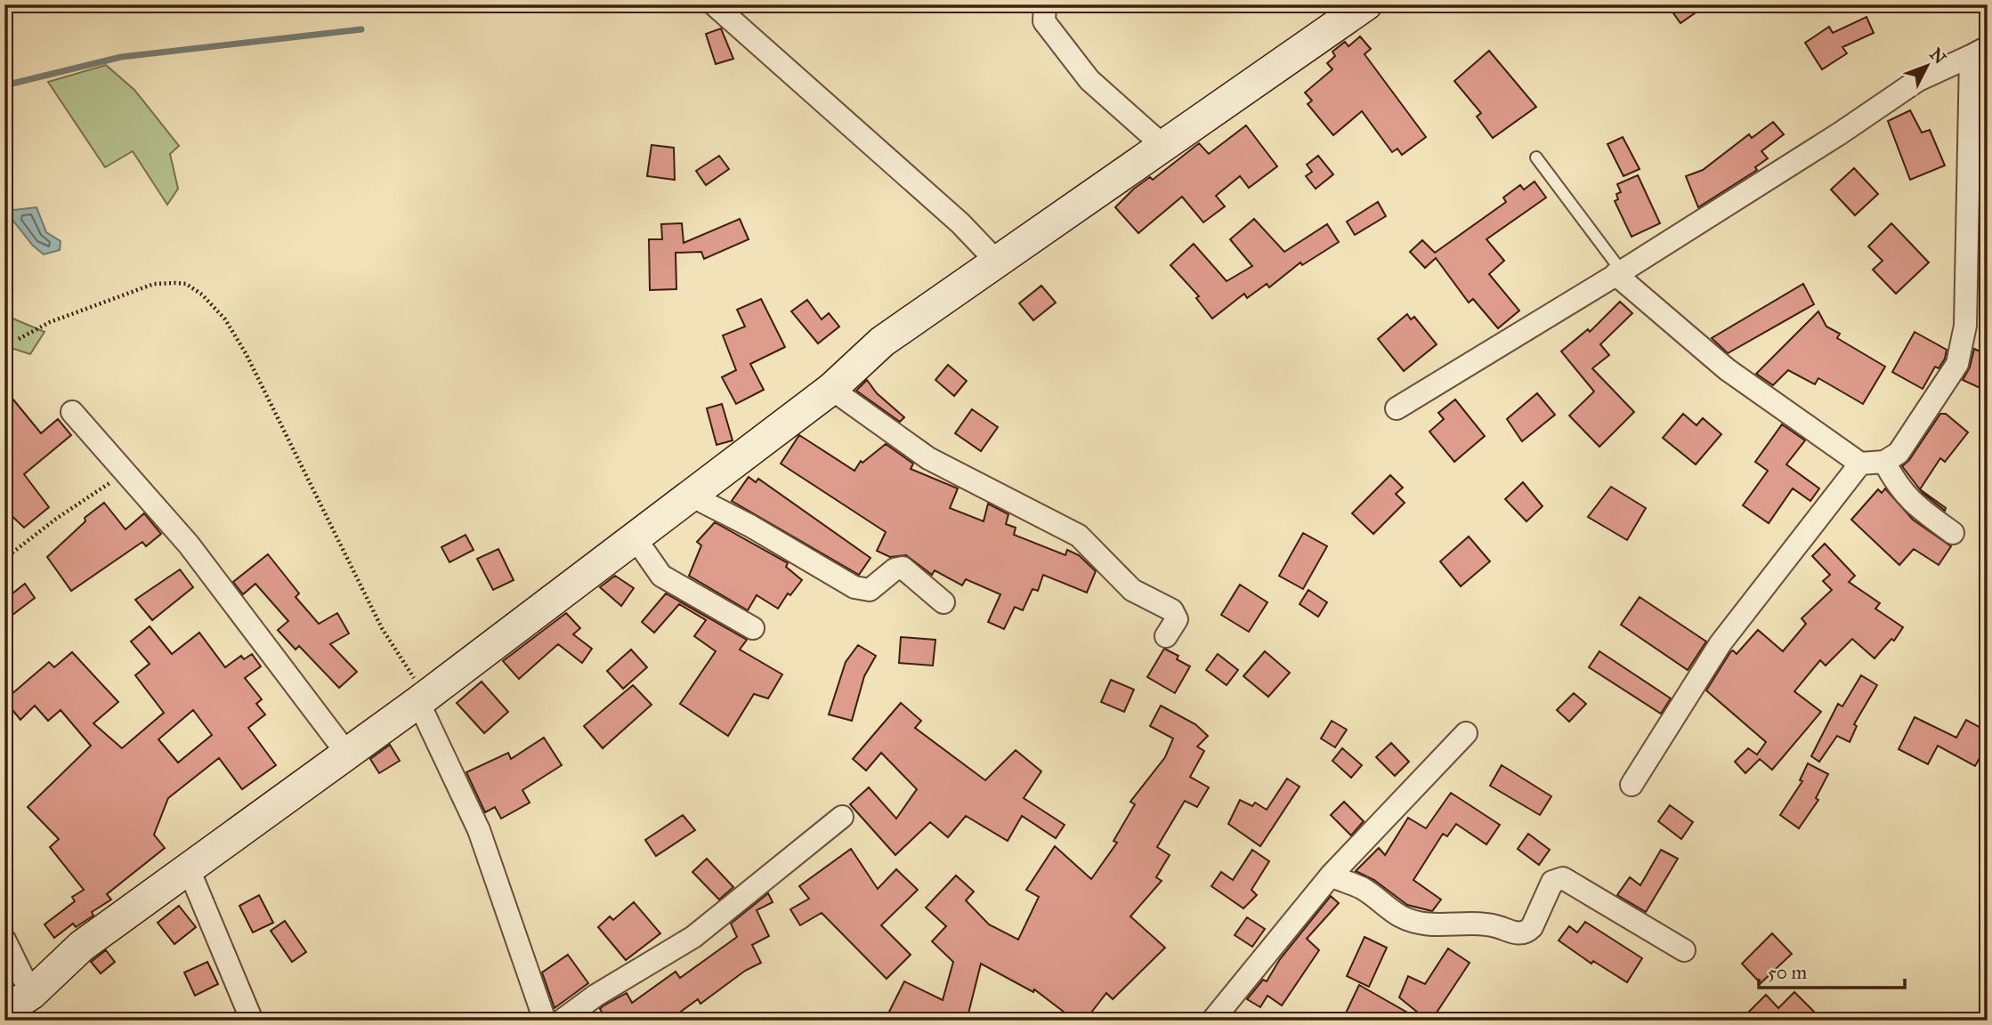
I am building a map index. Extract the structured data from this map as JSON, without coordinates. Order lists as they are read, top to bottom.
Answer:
{
  "scale_bar": "50 m",
  "north": "top right"
}
